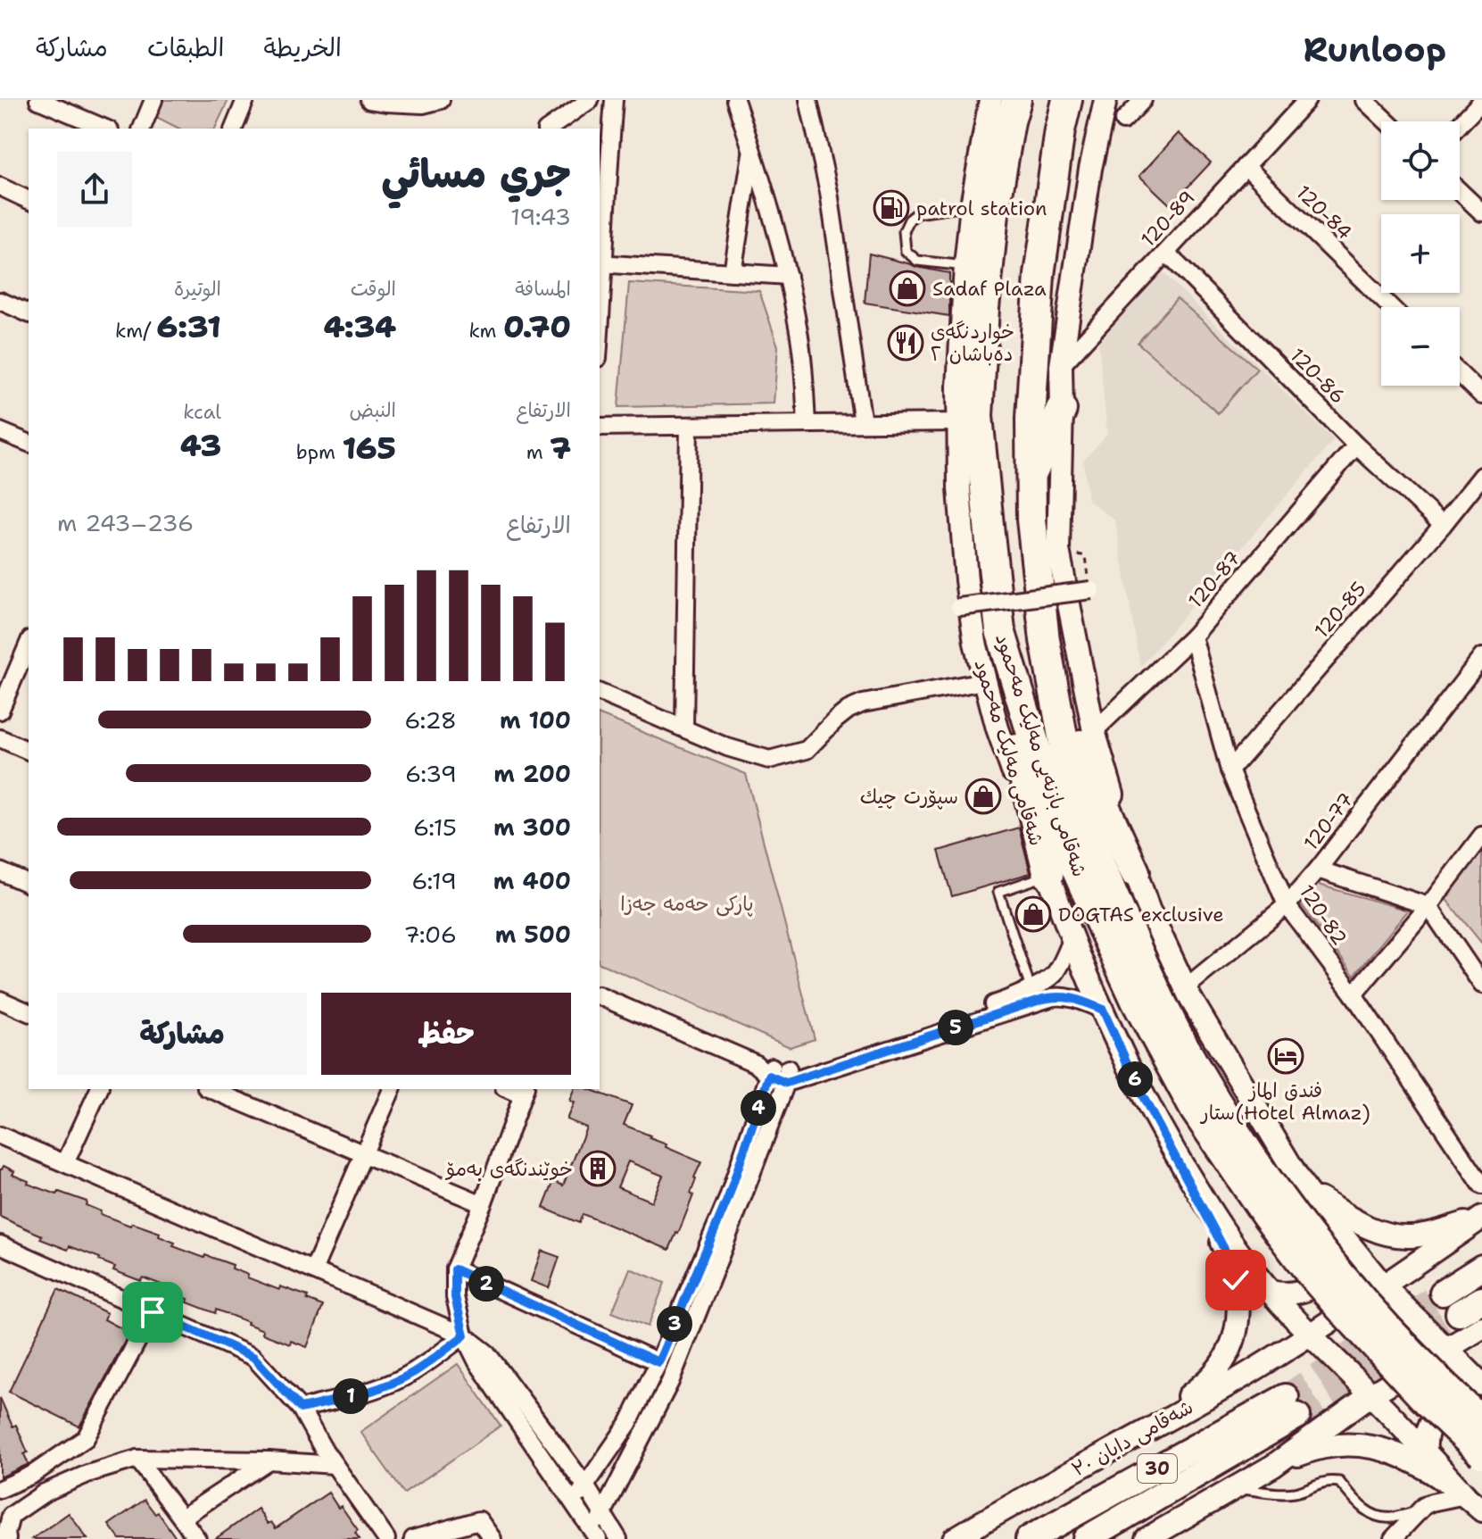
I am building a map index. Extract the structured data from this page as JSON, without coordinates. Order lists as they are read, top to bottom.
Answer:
{
  "streets": {
    "highway": ["شەقامی بازنەیی مەلیک مەحمود"],
    "main road": ["شەقامی مەلیک مەحمود", "شەقامی دابان ٣٠", "30"],
    "street": [
      "120-84",
      "120-89",
      "120-86",
      "120-87",
      "120-85",
      "120-77",
      "120-82"
    ]
  },
  "crossings": [
    ["120-84", "120-89"],
    ["120-89", "120-86"],
    ["120-86", "120-87"],
    ["120-86", "120-85"],
    ["120-87", "120-82"],
    ["120-85", "120-82"],
    ["شەقامی مەلیک مەحمود", "شەقامی بازنەیی مەلیک مەحمود"],
    ["شەقامی مەلیک مەحمود", "شەقامی دابان ٣٠"],
    ["120-77", "120-82"]
  ],
  "parks": ["پارکی حەمە جەزا"],
  "places": {
    "fuel station": ["patrol station"],
    "shop": ["Sadaf Plaza", "سپۆرت چيك", "DOGTAS exclusive"],
    "restaurant": ["خواردنگەی دەباشان ٢"],
    "hotel": ["فندق الماز ستار(Hotel Almaz)"],
    "building": ["خوێندنگەی بەمۆ"]
  },
  "page": {
    "header": "Runloop",
    "nav": ["الخريطة", "الطبقات", "مشاركة"],
    "map_buttons": ["+", "−"],
    "heading": ["جري مسائي", "19:43"],
    "stats": [
      ["المسافة", "0.70 km"],
      ["الوقت", "4:34"],
      ["الوتيرة", "6:31 /km"],
      ["الارتفاع", "7 m"],
      ["النبض", "165 bpm"],
      ["kcal", "43"]
    ],
    "chart": ["الارتفاع", "236–243 m"],
    "list": [
      {
        "name": "100 m",
        "note": "6:28"
      },
      {
        "name": "200 m",
        "note": "6:39"
      },
      {
        "name": "300 m",
        "note": "6:15"
      },
      {
        "name": "400 m",
        "note": "6:19"
      },
      {
        "name": "500 m",
        "note": "7:06"
      }
    ],
    "buttons": ["حفظ", "مشاركة"],
    "pins": [
      "5",
      "6",
      "4",
      "2",
      "3",
      "1"
    ]
  }
}
